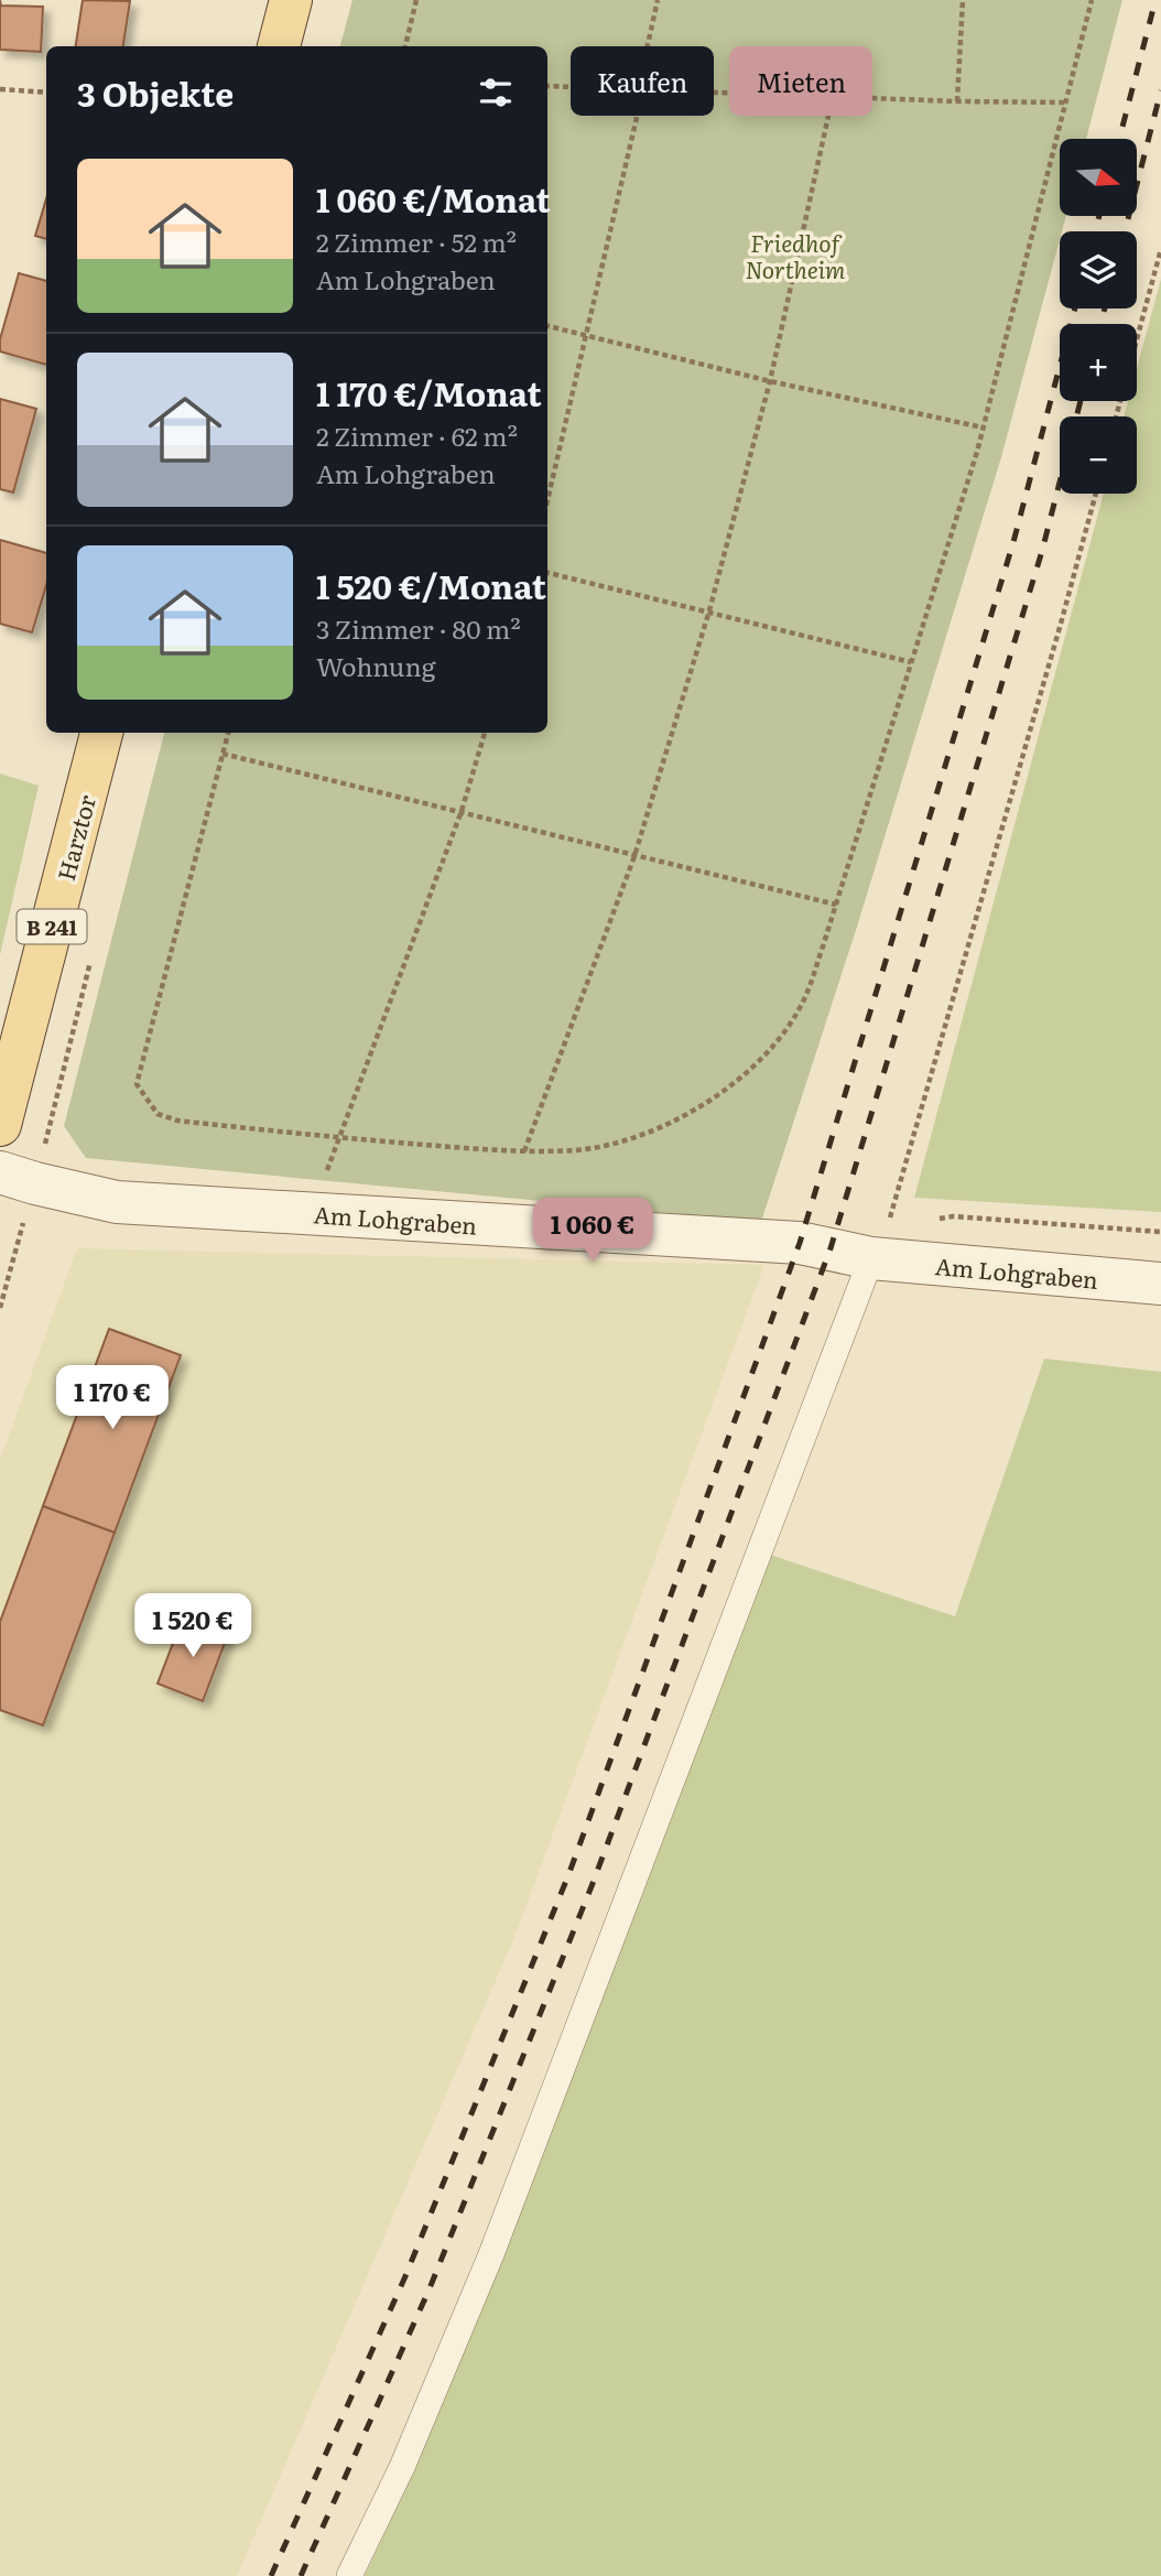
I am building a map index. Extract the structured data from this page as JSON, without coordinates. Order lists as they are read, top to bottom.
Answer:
{
  "streets": {
    "main road": ["Harztor", "B 241"],
    "street": ["Am Lohgraben"]
  },
  "parks": ["Friedhof Northeim"],
  "north": "right",
  "page": {
    "chip": ["Kaufen", "Mieten"],
    "heading": "3 Objekte",
    "map_buttons": ["+", "−"],
    "list": [
      {
        "name": "1 060 €/Monat",
        "note": "2 Zimmer · 52 m² · Am Lohgraben"
      },
      {
        "name": "1 170 €/Monat",
        "note": "2 Zimmer · 62 m² · Am Lohgraben"
      },
      {
        "name": "1 520 €/Monat",
        "note": "3 Zimmer · 80 m² · Wohnung"
      }
    ],
    "price": ["1 060 €", "1 170 €", "1 520 €"]
  }
}
